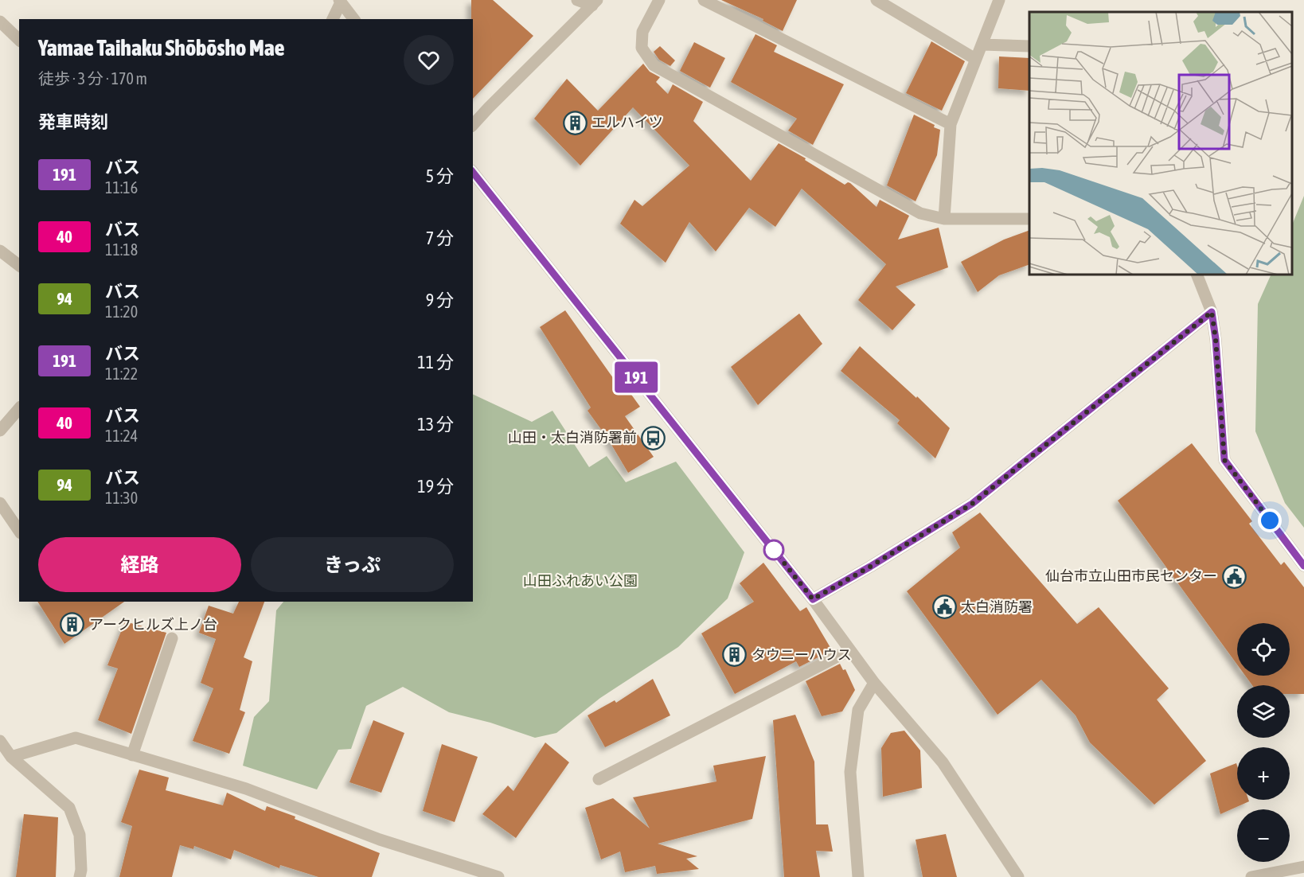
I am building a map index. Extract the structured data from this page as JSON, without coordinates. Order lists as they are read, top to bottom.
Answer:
{
  "parks": ["山田ふれあい公園"],
  "places": {
    "building": ["エルハイツ", "アークヒルズ上ノ台", "タウニーハウス"],
    "bus stop": ["山田・太白消防署前"],
    "public building": ["仙台市立山田市民センター", "太白消防署"]
  },
  "lines": ["bus line 191"],
  "page": {
    "on_map": "191",
    "heading": [
      ["Yamae Taihaku Shōbōsho Mae", "徒歩 · 3 分 · 170 m"],
      "発車時刻"
    ],
    "list": [
      {
        "mark": "191",
        "name": "バス",
        "note": "11:16",
        "value": "5 分"
      },
      {
        "mark": "40",
        "name": "バス",
        "note": "11:18",
        "value": "7 分"
      },
      {
        "mark": "94",
        "name": "バス",
        "note": "11:20",
        "value": "9 分"
      },
      {
        "mark": "191",
        "name": "バス",
        "note": "11:22",
        "value": "11 分"
      },
      {
        "mark": "40",
        "name": "バス",
        "note": "11:24",
        "value": "13 分"
      },
      {
        "mark": "94",
        "name": "バス",
        "note": "11:30",
        "value": "19 分"
      }
    ],
    "buttons": ["経路", "きっぷ"],
    "map_buttons": ["+", "−"]
  }
}
